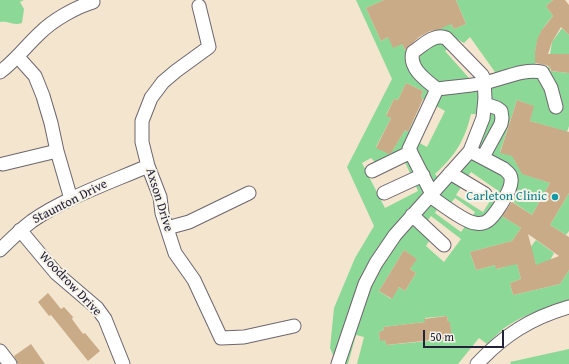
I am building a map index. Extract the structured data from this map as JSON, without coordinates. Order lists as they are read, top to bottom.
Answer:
{
  "streets": {
    "street": ["Axson Drive", "Staunton Drive", "Woodrow Drive"]
  },
  "crossings": [
    ["Axson Drive", "Staunton Drive"],
    ["Staunton Drive", "Woodrow Drive"]
  ],
  "places": ["Carleton Clinic"],
  "scale_bar": "50 m"
}
